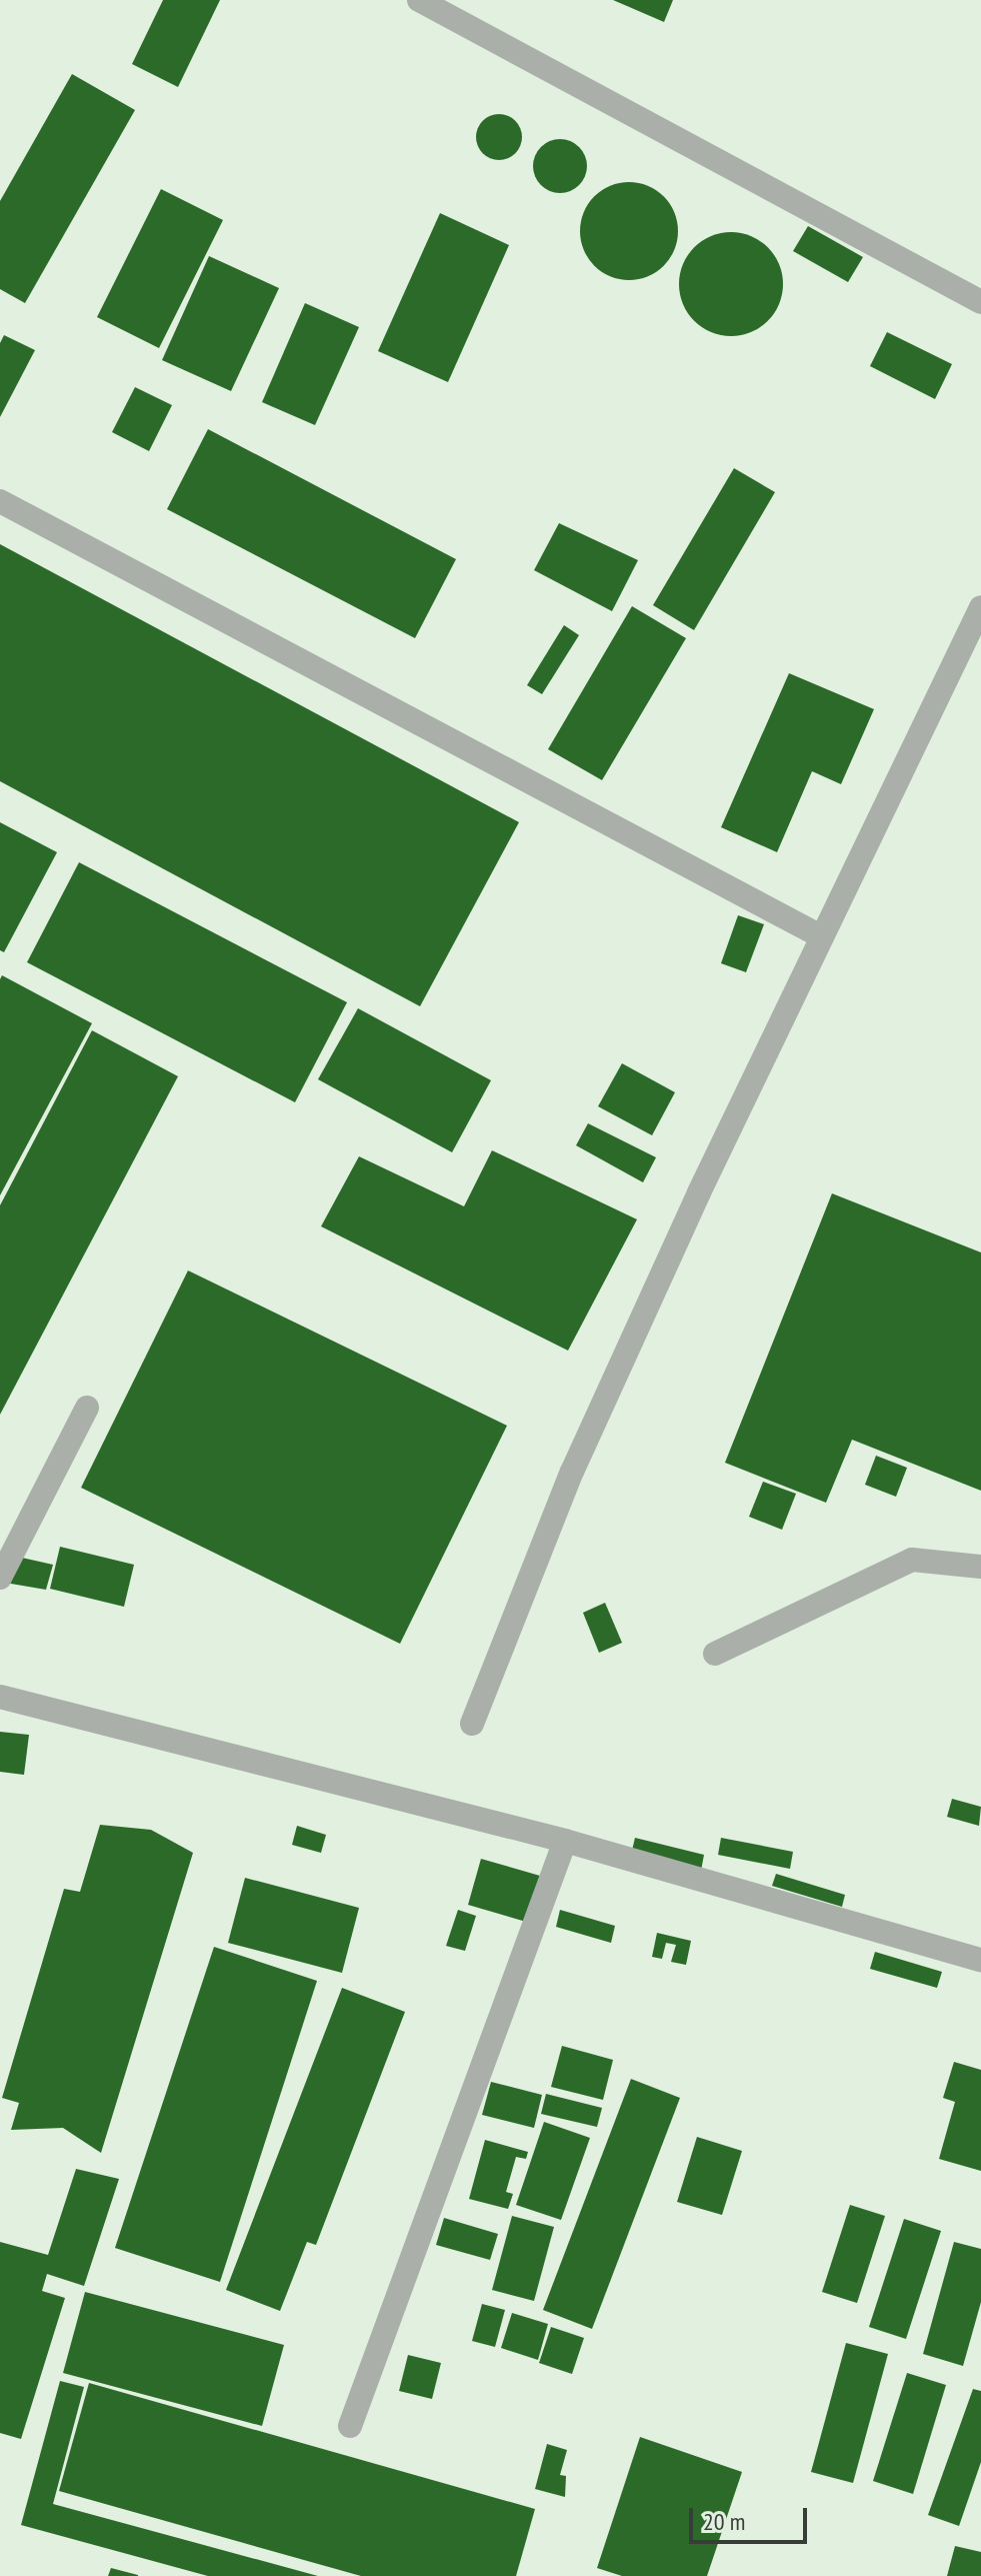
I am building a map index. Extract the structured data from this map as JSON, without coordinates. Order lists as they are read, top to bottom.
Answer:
{
  "scale_bar": "20 m"
}
